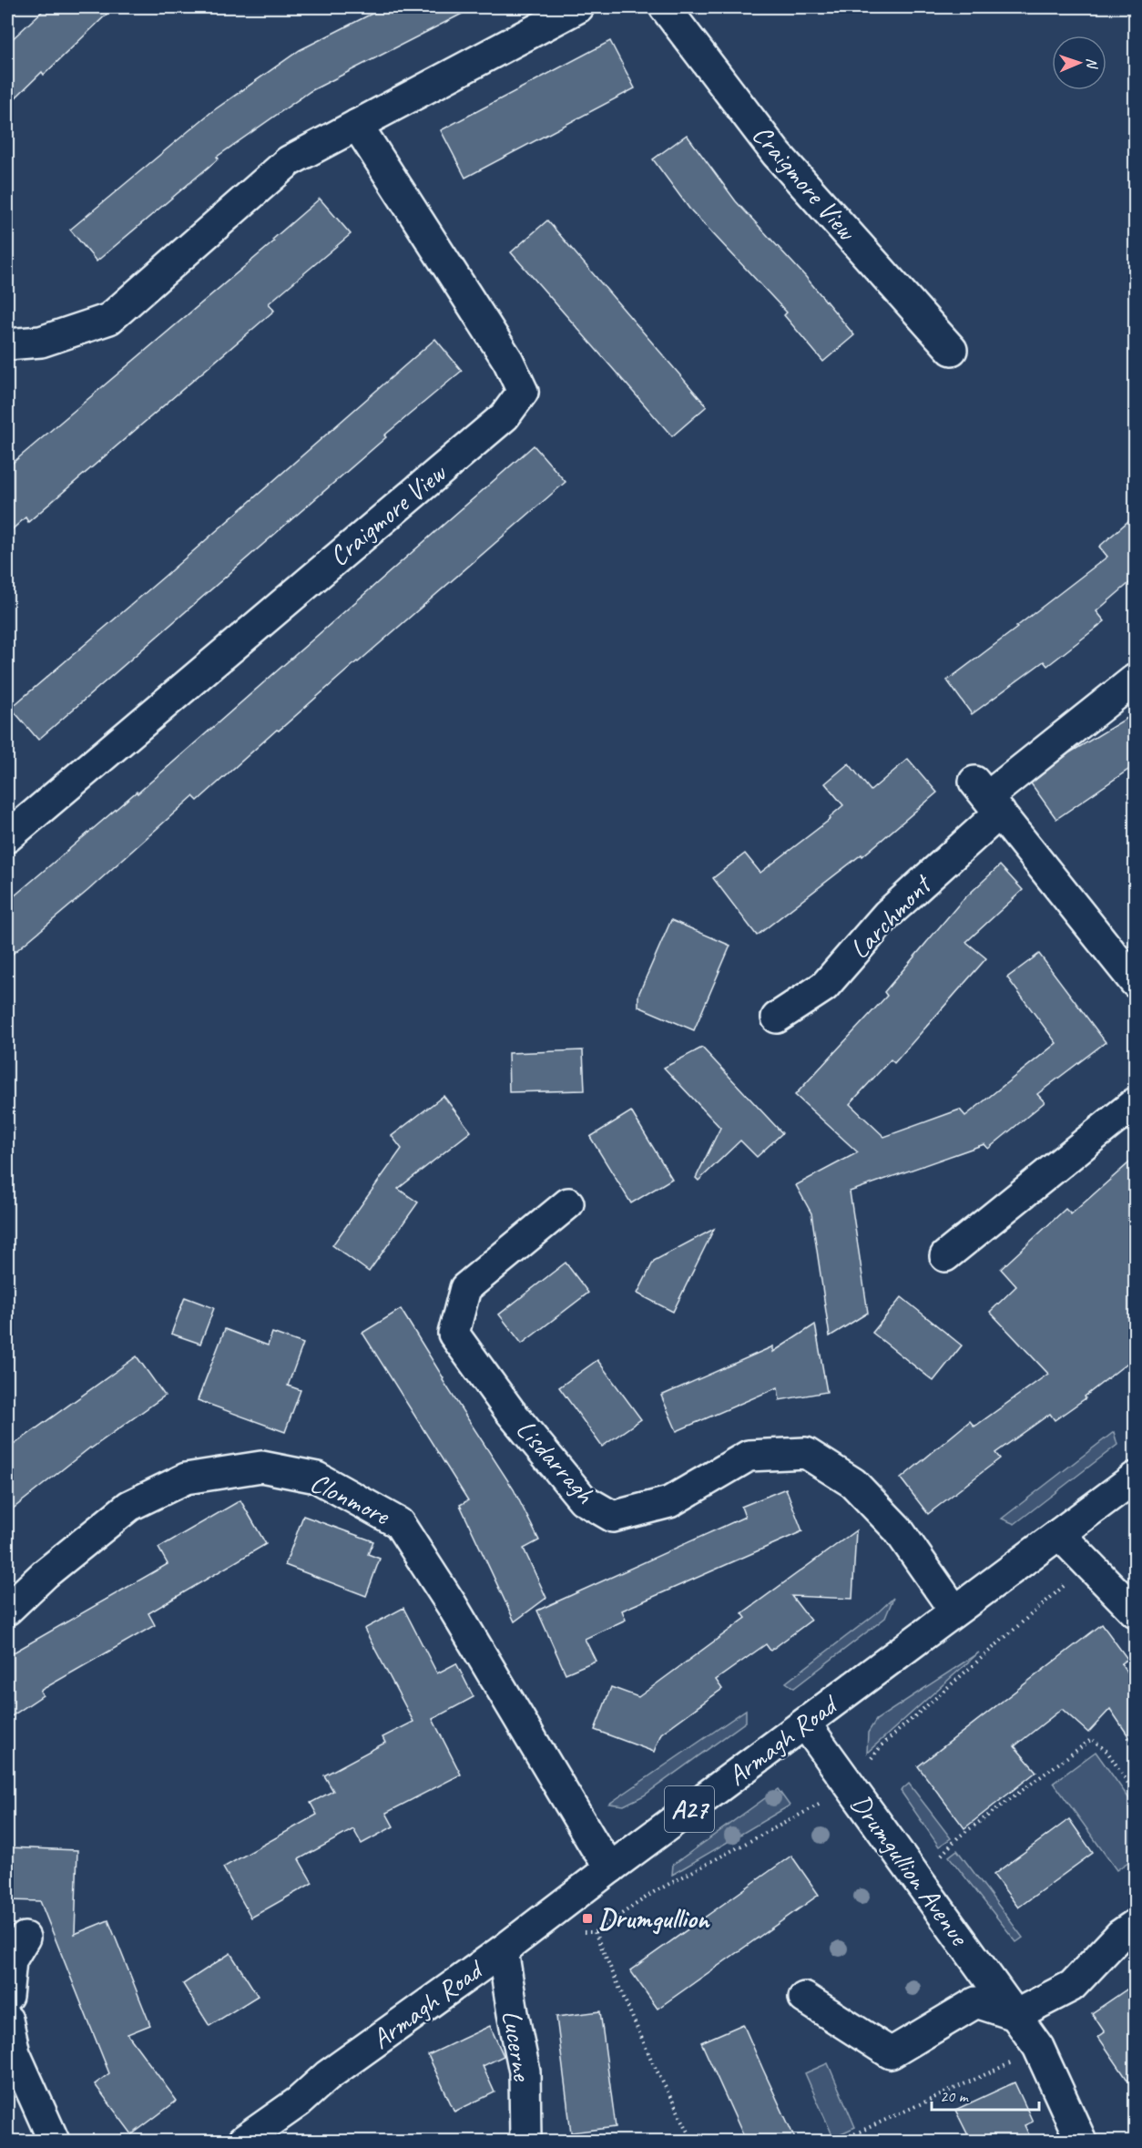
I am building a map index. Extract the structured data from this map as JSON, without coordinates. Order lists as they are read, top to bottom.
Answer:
{
  "streets": {
    "street": [
      "Craigmore View",
      "Larchmont",
      "Lisdarragh",
      "Clonmore",
      "Armagh Road",
      "A27",
      "Drumgullion Avenue",
      "Lucerne"
    ]
  },
  "crossings": [
    ["Lisdarragh", "Armagh Road"],
    ["Clonmore", "Armagh Road"],
    ["Armagh Road", "Drumgullion Avenue"],
    ["Armagh Road", "Lucerne"]
  ],
  "places": {
    "transit": ["Drumgullion"]
  },
  "scale_bar": "20 m",
  "north": "right"
}
